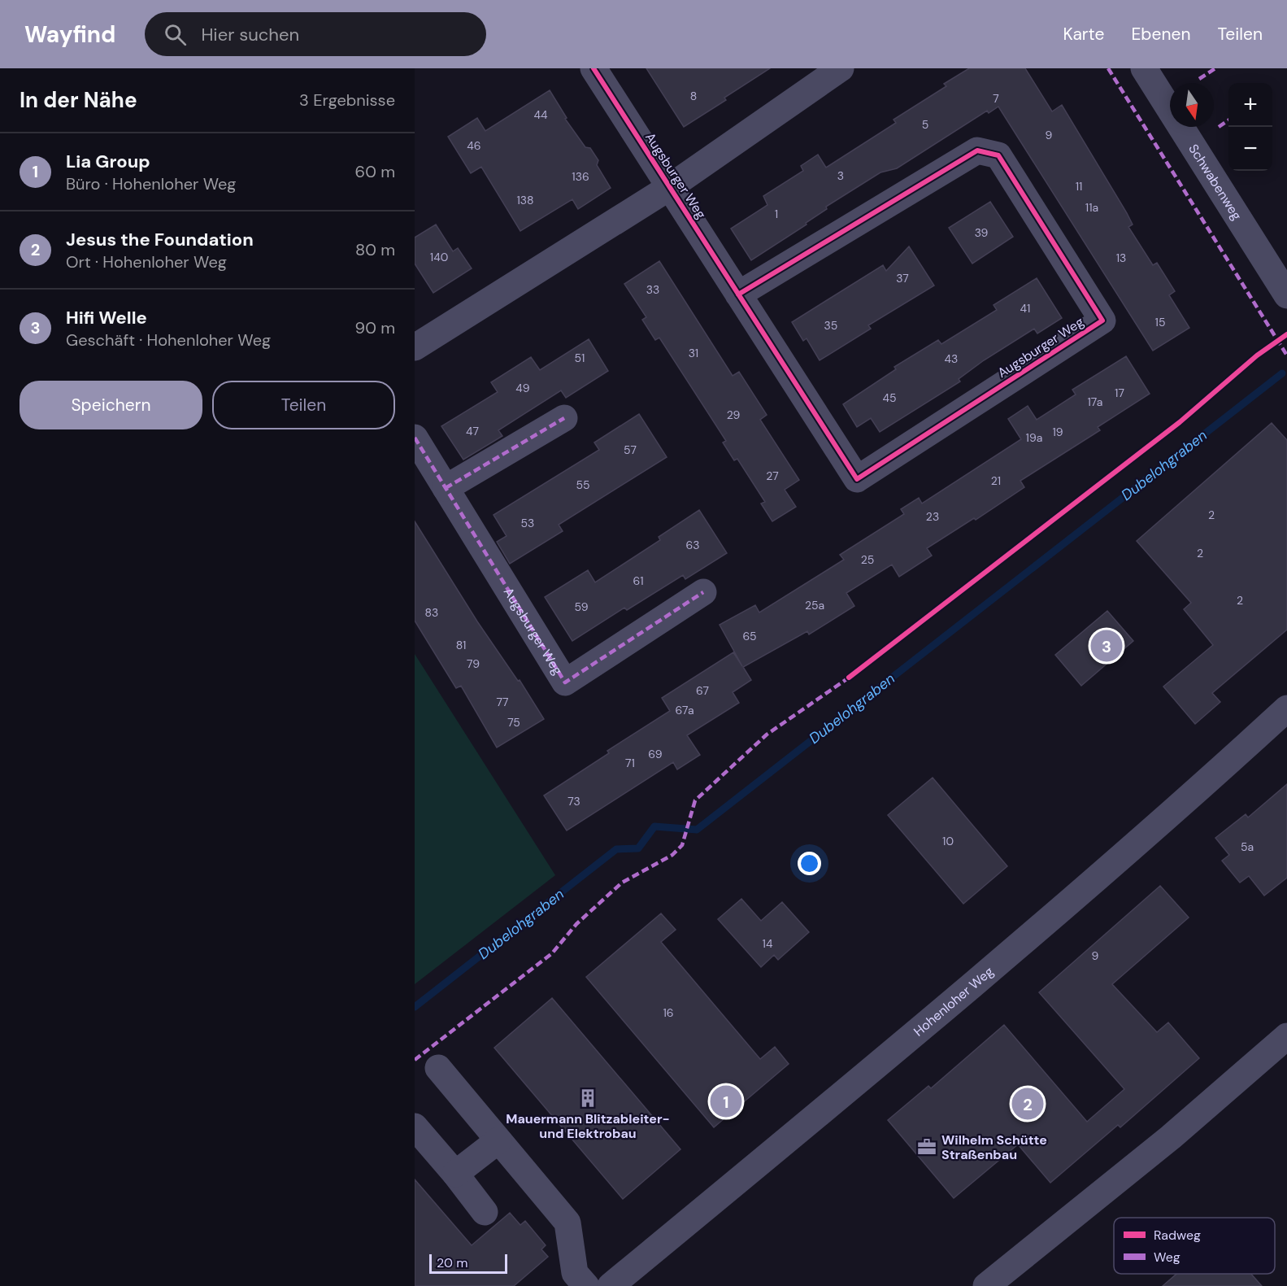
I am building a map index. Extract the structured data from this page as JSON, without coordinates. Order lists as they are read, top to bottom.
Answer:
{
  "streets": {
    "street": ["Augsburger Weg", "Schwabenweg", "Hohenloher Weg"]
  },
  "water": ["Dubelohgraben"],
  "places": {
    "building": ["Mauermann Blitzableiter- und Elektrobau"],
    "office": ["Wilhelm Schütte Straßenbau"]
  },
  "house_numbers": [
    "8",
    "7",
    "44",
    "5",
    "9",
    "46",
    "3",
    "136",
    "11",
    "138",
    "11a",
    "1",
    "39",
    "140",
    "13",
    "37",
    "33",
    "41",
    "15",
    "35",
    "31",
    "51",
    "43",
    "49",
    "17",
    "45",
    "17a",
    "29",
    "47",
    "19",
    "19a",
    "57",
    "27",
    "21",
    "55",
    "2",
    "23",
    "53",
    "63",
    "2",
    "25",
    "61",
    "2",
    "25a",
    "59",
    "83",
    "65",
    "81",
    "79",
    "67",
    "77",
    "67a",
    "75",
    "69",
    "71",
    "73",
    "10",
    "5a",
    "14",
    "9",
    "16"
  ],
  "legend": ["Radweg", "Weg"],
  "scale_bar": "20 m",
  "north": "bottom",
  "page": {
    "header": "Wayfind",
    "search": "Hier suchen",
    "nav": ["Karte", "Ebenen", "Teilen"],
    "heading": ["In der Nähe", "3 Ergebnisse"],
    "map_buttons": ["+", "−"],
    "list": [
      {
        "mark": "1",
        "name": "Lia Group",
        "note": "Büro · Hohenloher Weg",
        "value": "60 m"
      },
      {
        "mark": "2",
        "name": "Jesus the Foundation",
        "note": "Ort · Hohenloher Weg",
        "value": "80 m"
      },
      {
        "mark": "3",
        "name": "Hifi Welle",
        "note": "Geschäft · Hohenloher Weg",
        "value": "90 m"
      }
    ],
    "buttons": ["Speichern", "Teilen"],
    "pins": ["3", "1", "2"],
    "scale": "20 m"
  }
}
